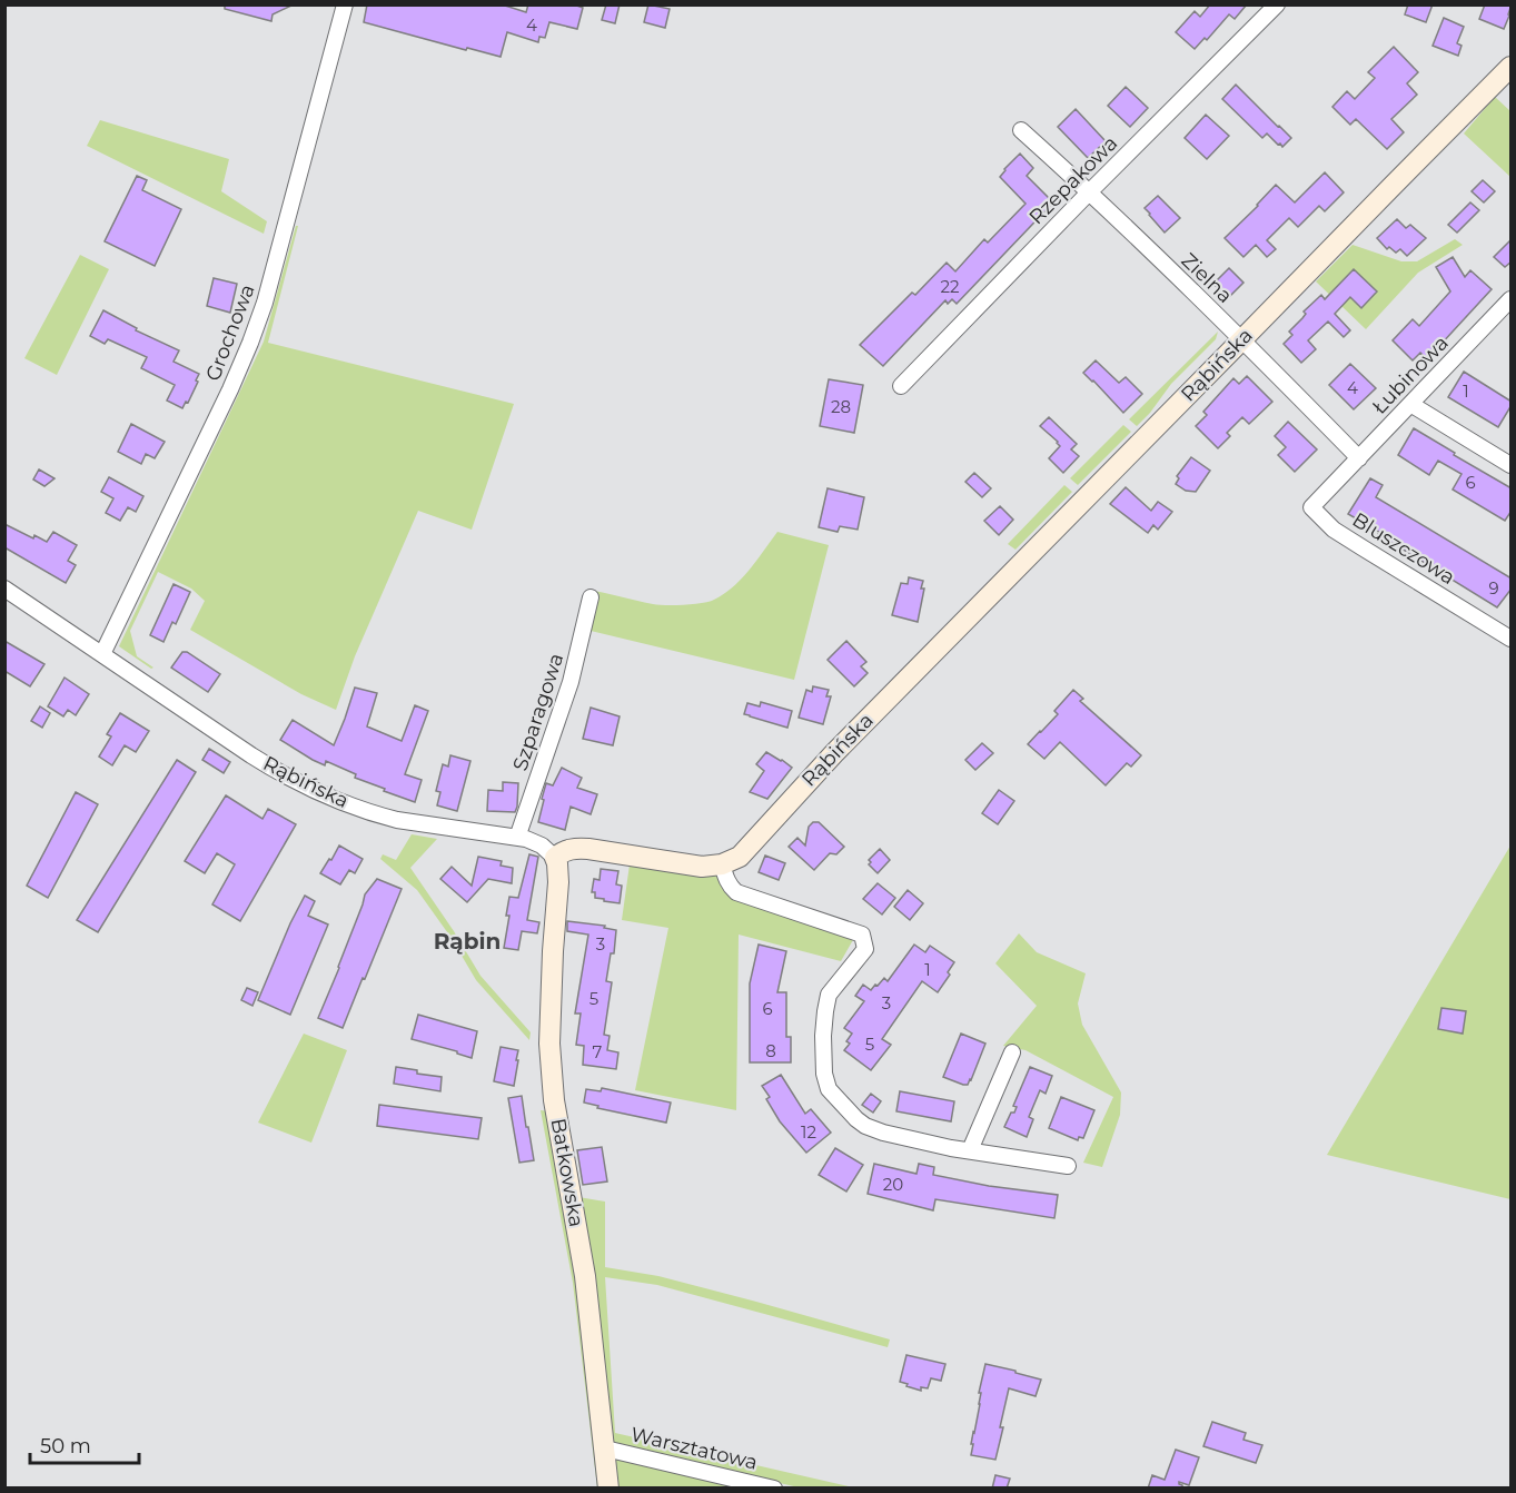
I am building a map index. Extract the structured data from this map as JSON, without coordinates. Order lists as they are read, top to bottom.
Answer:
{
  "streets": {
    "street": [
      "Rzepakowa",
      "Zielna",
      "Grochowa",
      "Rąbińska",
      "Łubinowa",
      "Bluszczowa",
      "Szparagowa",
      "Batkowska",
      "Warsztatowa"
    ]
  },
  "crossings": [
    ["Rzepakowa", "Zielna"],
    ["Zielna", "Rąbińska"],
    ["Zielna", "Łubinowa"],
    ["Grochowa", "Rąbińska"],
    ["Rąbińska", "Szparagowa"],
    ["Rąbińska", "Batkowska"],
    ["Łubinowa", "Bluszczowa"],
    ["Batkowska", "Warsztatowa"]
  ],
  "districts": ["Rąbin"],
  "house_numbers": [
    "4",
    "22",
    "4",
    "1",
    "28",
    "6",
    "9",
    "3",
    "1",
    "5",
    "3",
    "6",
    "5",
    "8",
    "7",
    "12",
    "20"
  ],
  "scale_bar": "50 m"
}
